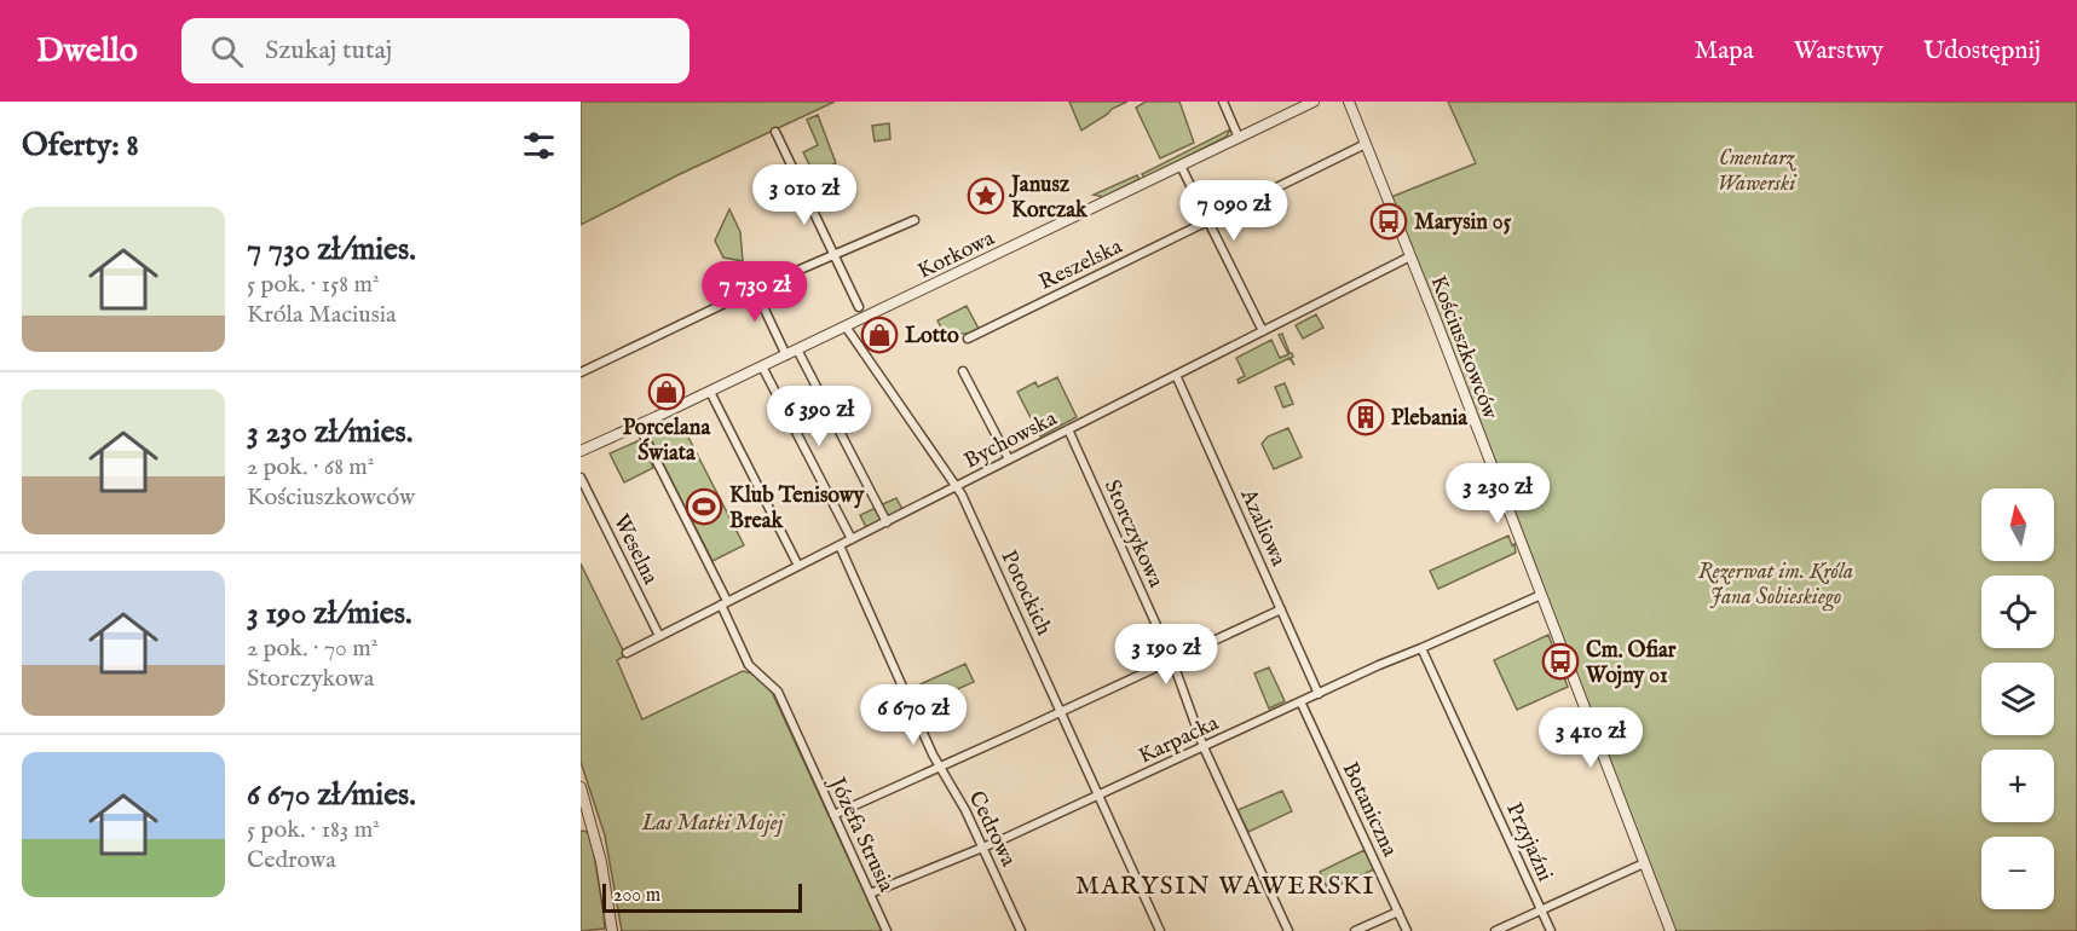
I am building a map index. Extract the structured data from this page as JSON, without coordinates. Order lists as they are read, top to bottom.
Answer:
{
  "streets": {
    "street": [
      "Korkowa",
      "Reszelska",
      "Kościuszkowców",
      "Bychowska",
      "Azaliowa",
      "Storczykowa",
      "Weselna",
      "Potockich",
      "Karpacka",
      "Botaniczna",
      "Cedrowa",
      "Józefa Strusia",
      "Przyjaźni"
    ]
  },
  "crossings": [
    ["Korkowa", "Potockich"],
    ["Korkowa", "Józefa Strusia"],
    ["Reszelska", "Kościuszkowców"],
    ["Kościuszkowców", "Bychowska"],
    ["Kościuszkowców", "Karpacka"],
    ["Bychowska", "Azaliowa"],
    ["Bychowska", "Storczykowa"],
    ["Bychowska", "Weselna"],
    ["Bychowska", "Potockich"],
    ["Bychowska", "Cedrowa"],
    ["Bychowska", "Józefa Strusia"],
    ["Azaliowa", "Karpacka"],
    ["Storczykowa", "Karpacka"],
    ["Potockich", "Karpacka"],
    ["Karpacka", "Botaniczna"],
    ["Karpacka", "Cedrowa"],
    ["Karpacka", "Józefa Strusia"],
    ["Karpacka", "Przyjaźni"]
  ],
  "districts": ["MARYSIN WAWERSKI"],
  "parks": ["Cmentarz Wawerski", "Rezerwat im. Króla Jana Sobieskiego", "Las Matki Mojej"],
  "places": {
    "place": ["Janusz Korczak"],
    "bus stop": ["Marysin 05", "Cm. Ofiar Wojny 01"],
    "shop": ["Lotto", "Porcelana Świata"],
    "building": ["Plebania"],
    "sports": ["Klub Tenisowy Break"]
  },
  "scale_bar": "200 m",
  "north": "top",
  "page": {
    "header": "Dwello",
    "search": "Szukaj tutaj",
    "nav": ["Mapa", "Warstwy", "Udostępnij"],
    "heading": "Oferty: 8",
    "price": [
      "3 010 zł",
      "7 090 zł",
      "7 730 zł",
      "6 390 zł",
      "3 230 zł",
      "3 190 zł",
      "6 670 zł",
      "3 410 zł"
    ],
    "list": [
      {
        "name": "7 730 zł/mies.",
        "note": "5 pok. · 158 m² · Króla Maciusia"
      },
      {
        "name": "3 230 zł/mies.",
        "note": "2 pok. · 68 m² · Kościuszkowców"
      },
      {
        "name": "3 190 zł/mies.",
        "note": "2 pok. · 70 m² · Storczykowa"
      },
      {
        "name": "6 670 zł/mies.",
        "note": "5 pok. · 183 m² · Cedrowa"
      }
    ],
    "map_buttons": ["+", "−"],
    "scale": "200 m"
  }
}
